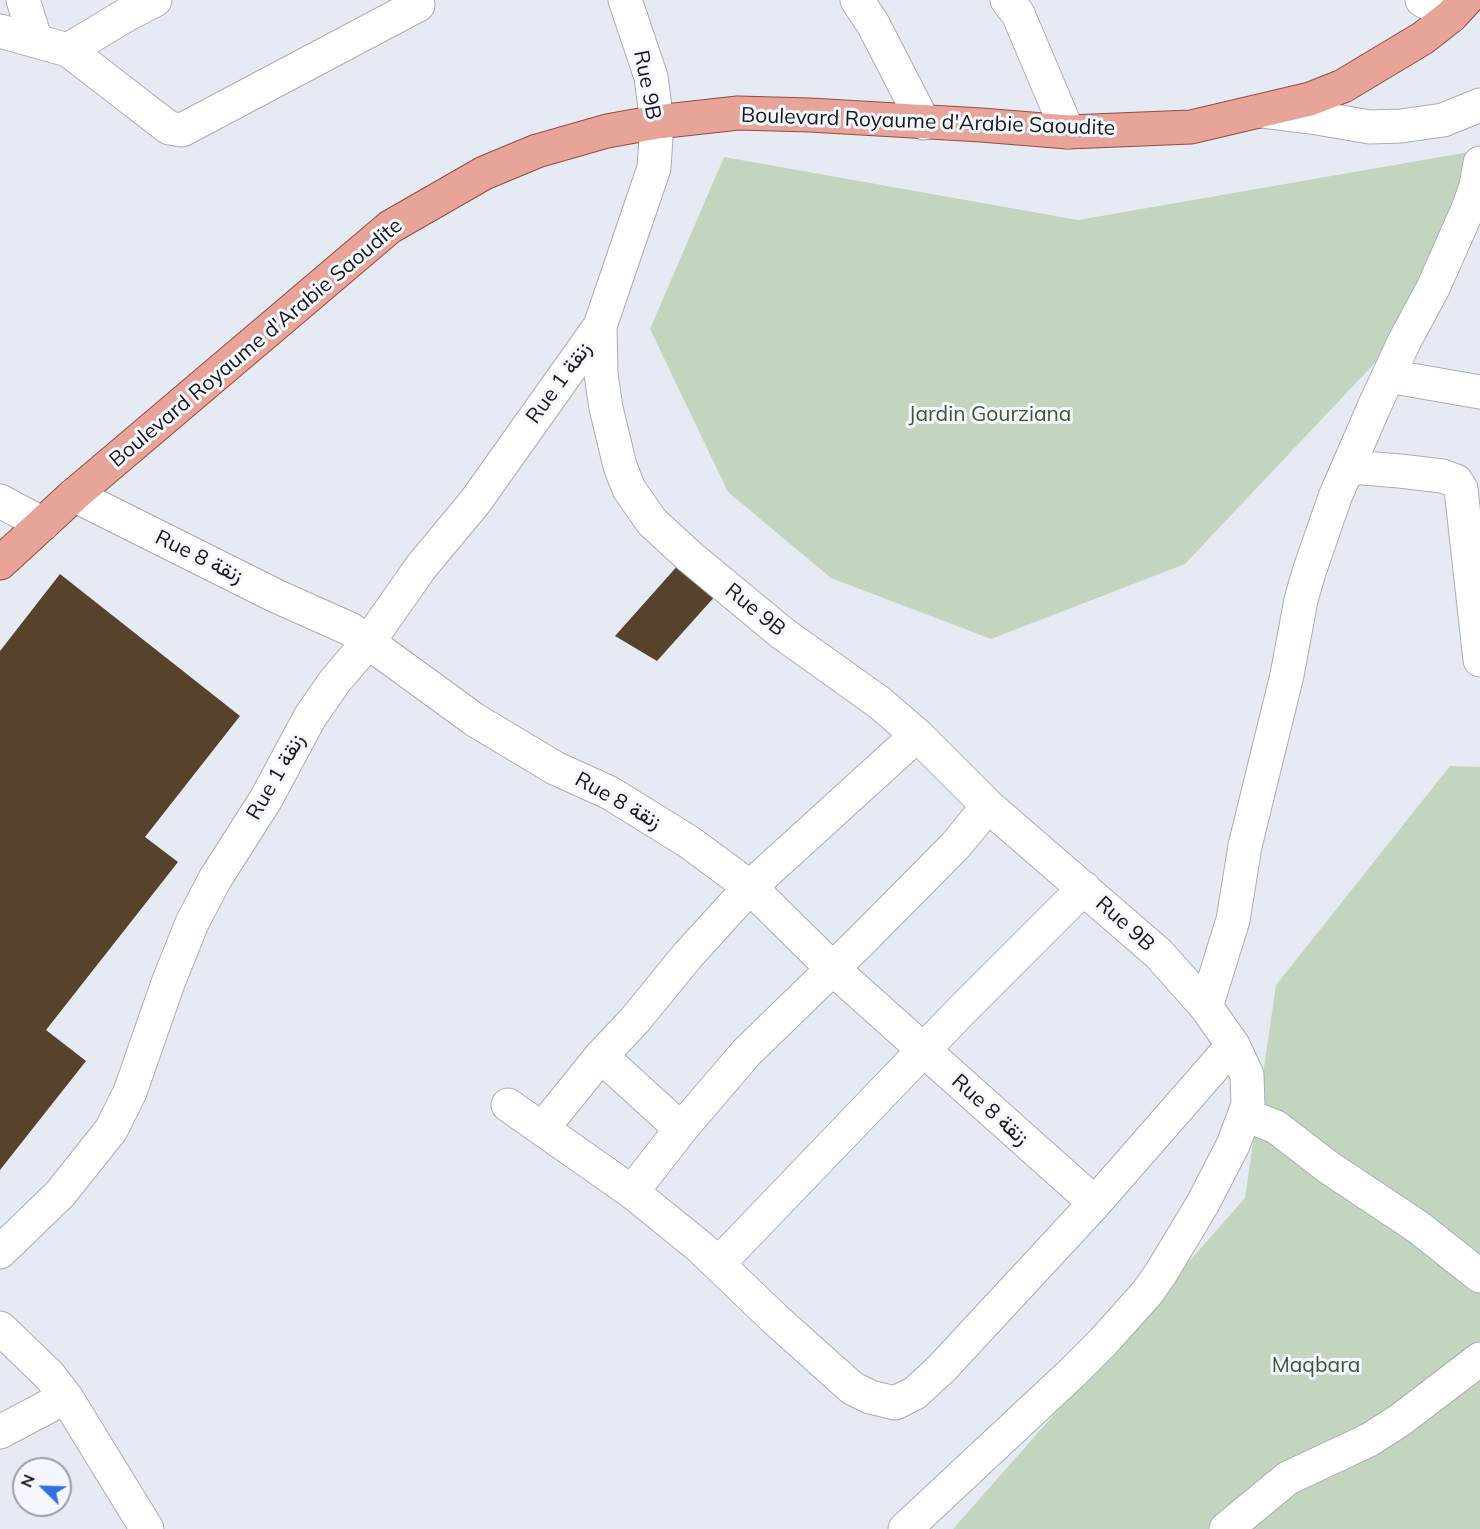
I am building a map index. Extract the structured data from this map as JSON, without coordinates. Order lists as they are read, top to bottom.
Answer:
{
  "streets": {
    "main road": ["Boulevard Royaume d'Arabie Saoudite"],
    "street": ["Rue 9B", "Rue 1 زنقة", "Rue 8 زنقة"]
  },
  "crossings": [
    ["Rue 9B", "Boulevard Royaume d'Arabie Saoudite"],
    ["Rue 9B", "Rue 1 زنقة"],
    ["Boulevard Royaume d'Arabie Saoudite", "Rue 8 زنقة"],
    ["Rue 1 زنقة", "Rue 8 زنقة"]
  ],
  "parks": ["Jardin Gourziana", "Maqbara"],
  "north": "top left"
}
